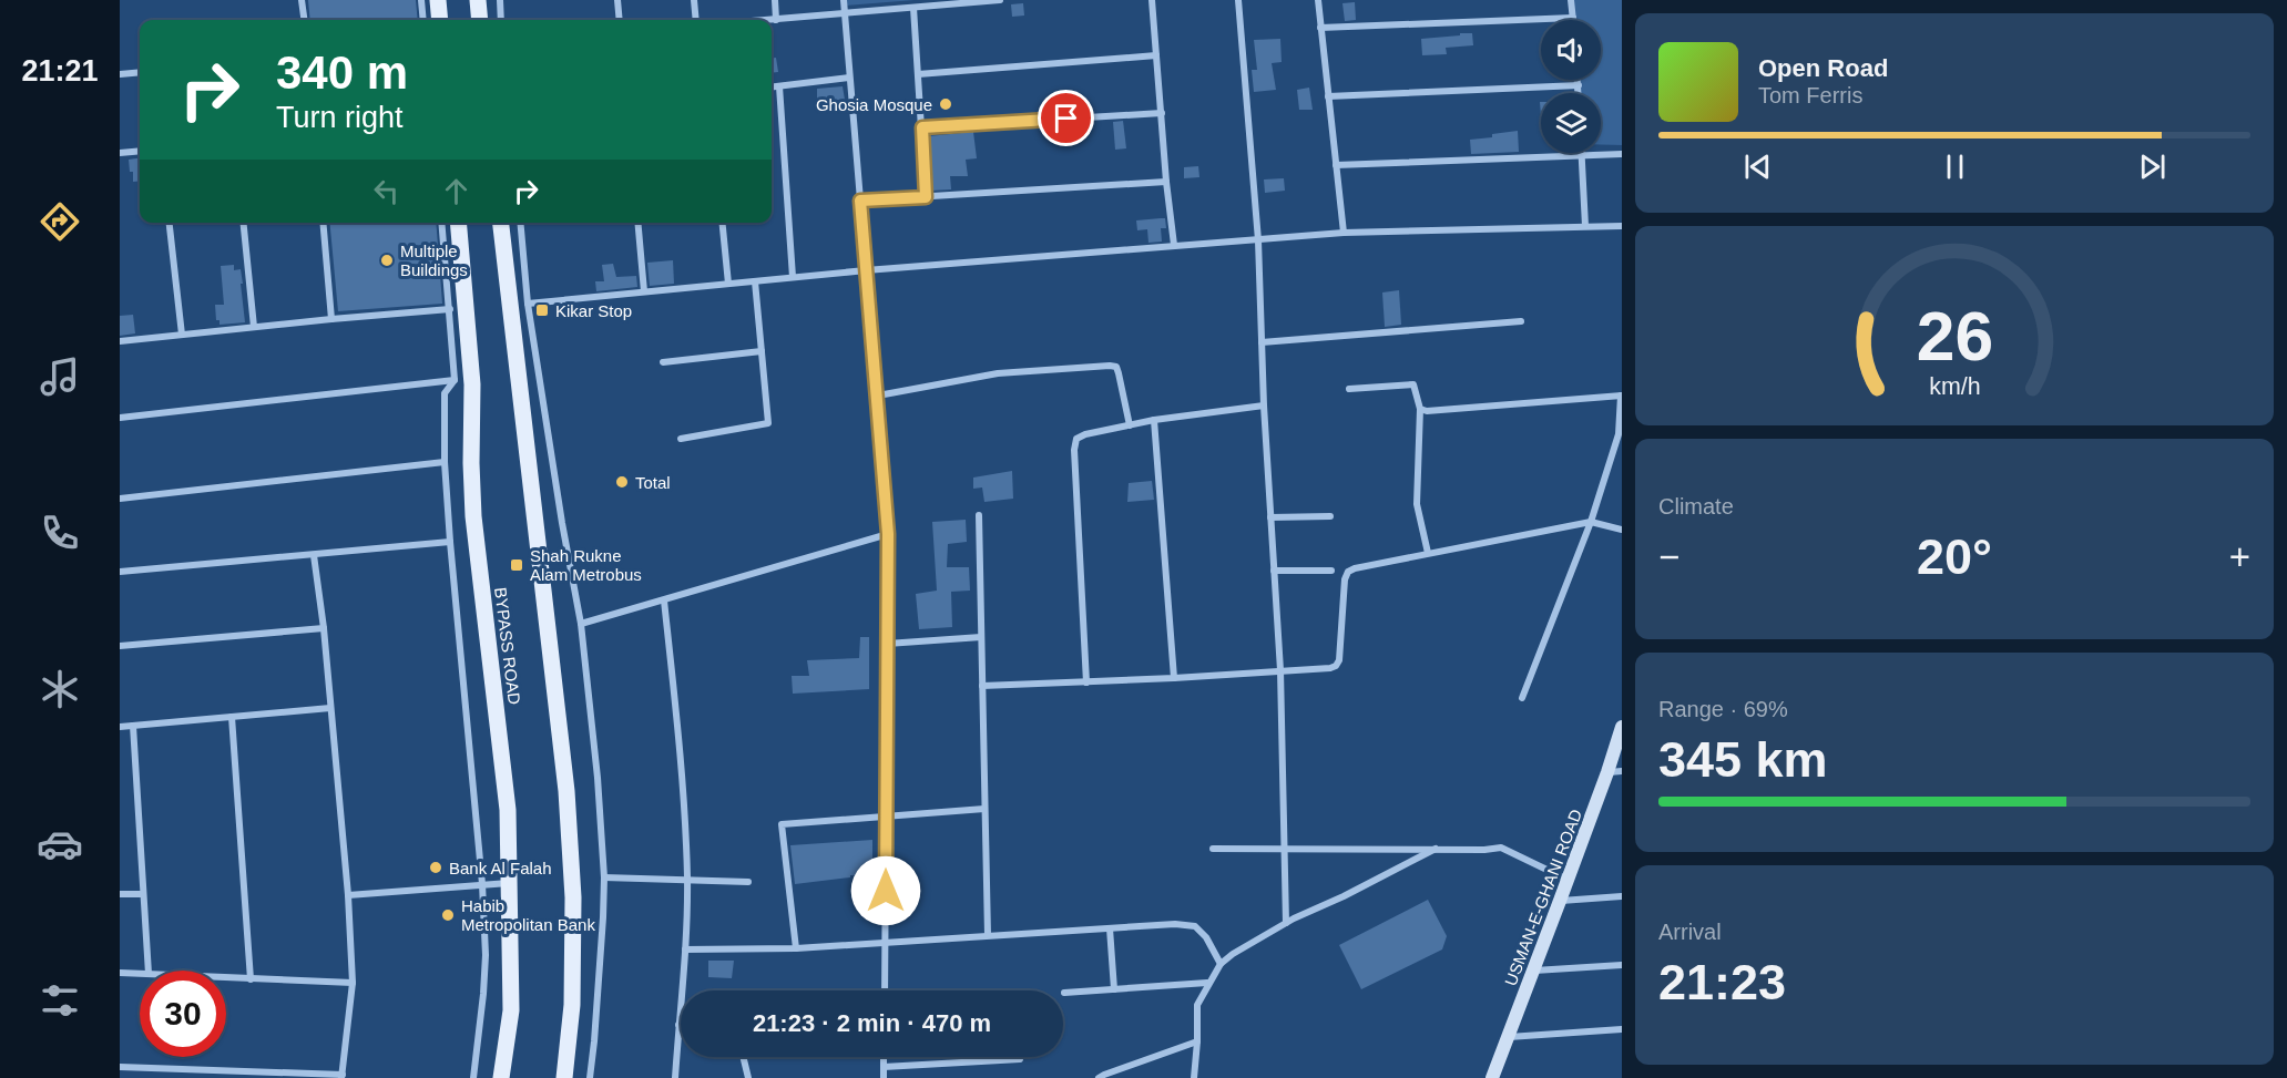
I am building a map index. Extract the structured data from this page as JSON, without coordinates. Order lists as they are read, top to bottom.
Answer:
{
  "streets": {
    "main road": ["BYPASS ROAD", "USMAN-E-GHANI ROAD"]
  },
  "places": {
    "other": [
      "Ghosia Mosque",
      "Multiple Buildings",
      "Total",
      "Bank Al Falah",
      "Habib Metropolitan Bank"
    ],
    "transit": ["Kikar Stop", "Shah Rukne Alam Metrobus"]
  },
  "page": {
    "tabs": "21:21",
    "turn": ["340 m", "Turn right"],
    "song": ["Open Road", "Tom Ferris"],
    "tile": [
      "Climate",
      ["Range · 69%", "345 km"],
      ["Arrival", "21:23"]
    ],
    "heat": ["−", "20°", "+"],
    "limit": "30",
    "trip": "21:23 · 2 min · 470 m",
    "gauge": ["26", "km/h"]
  }
}
